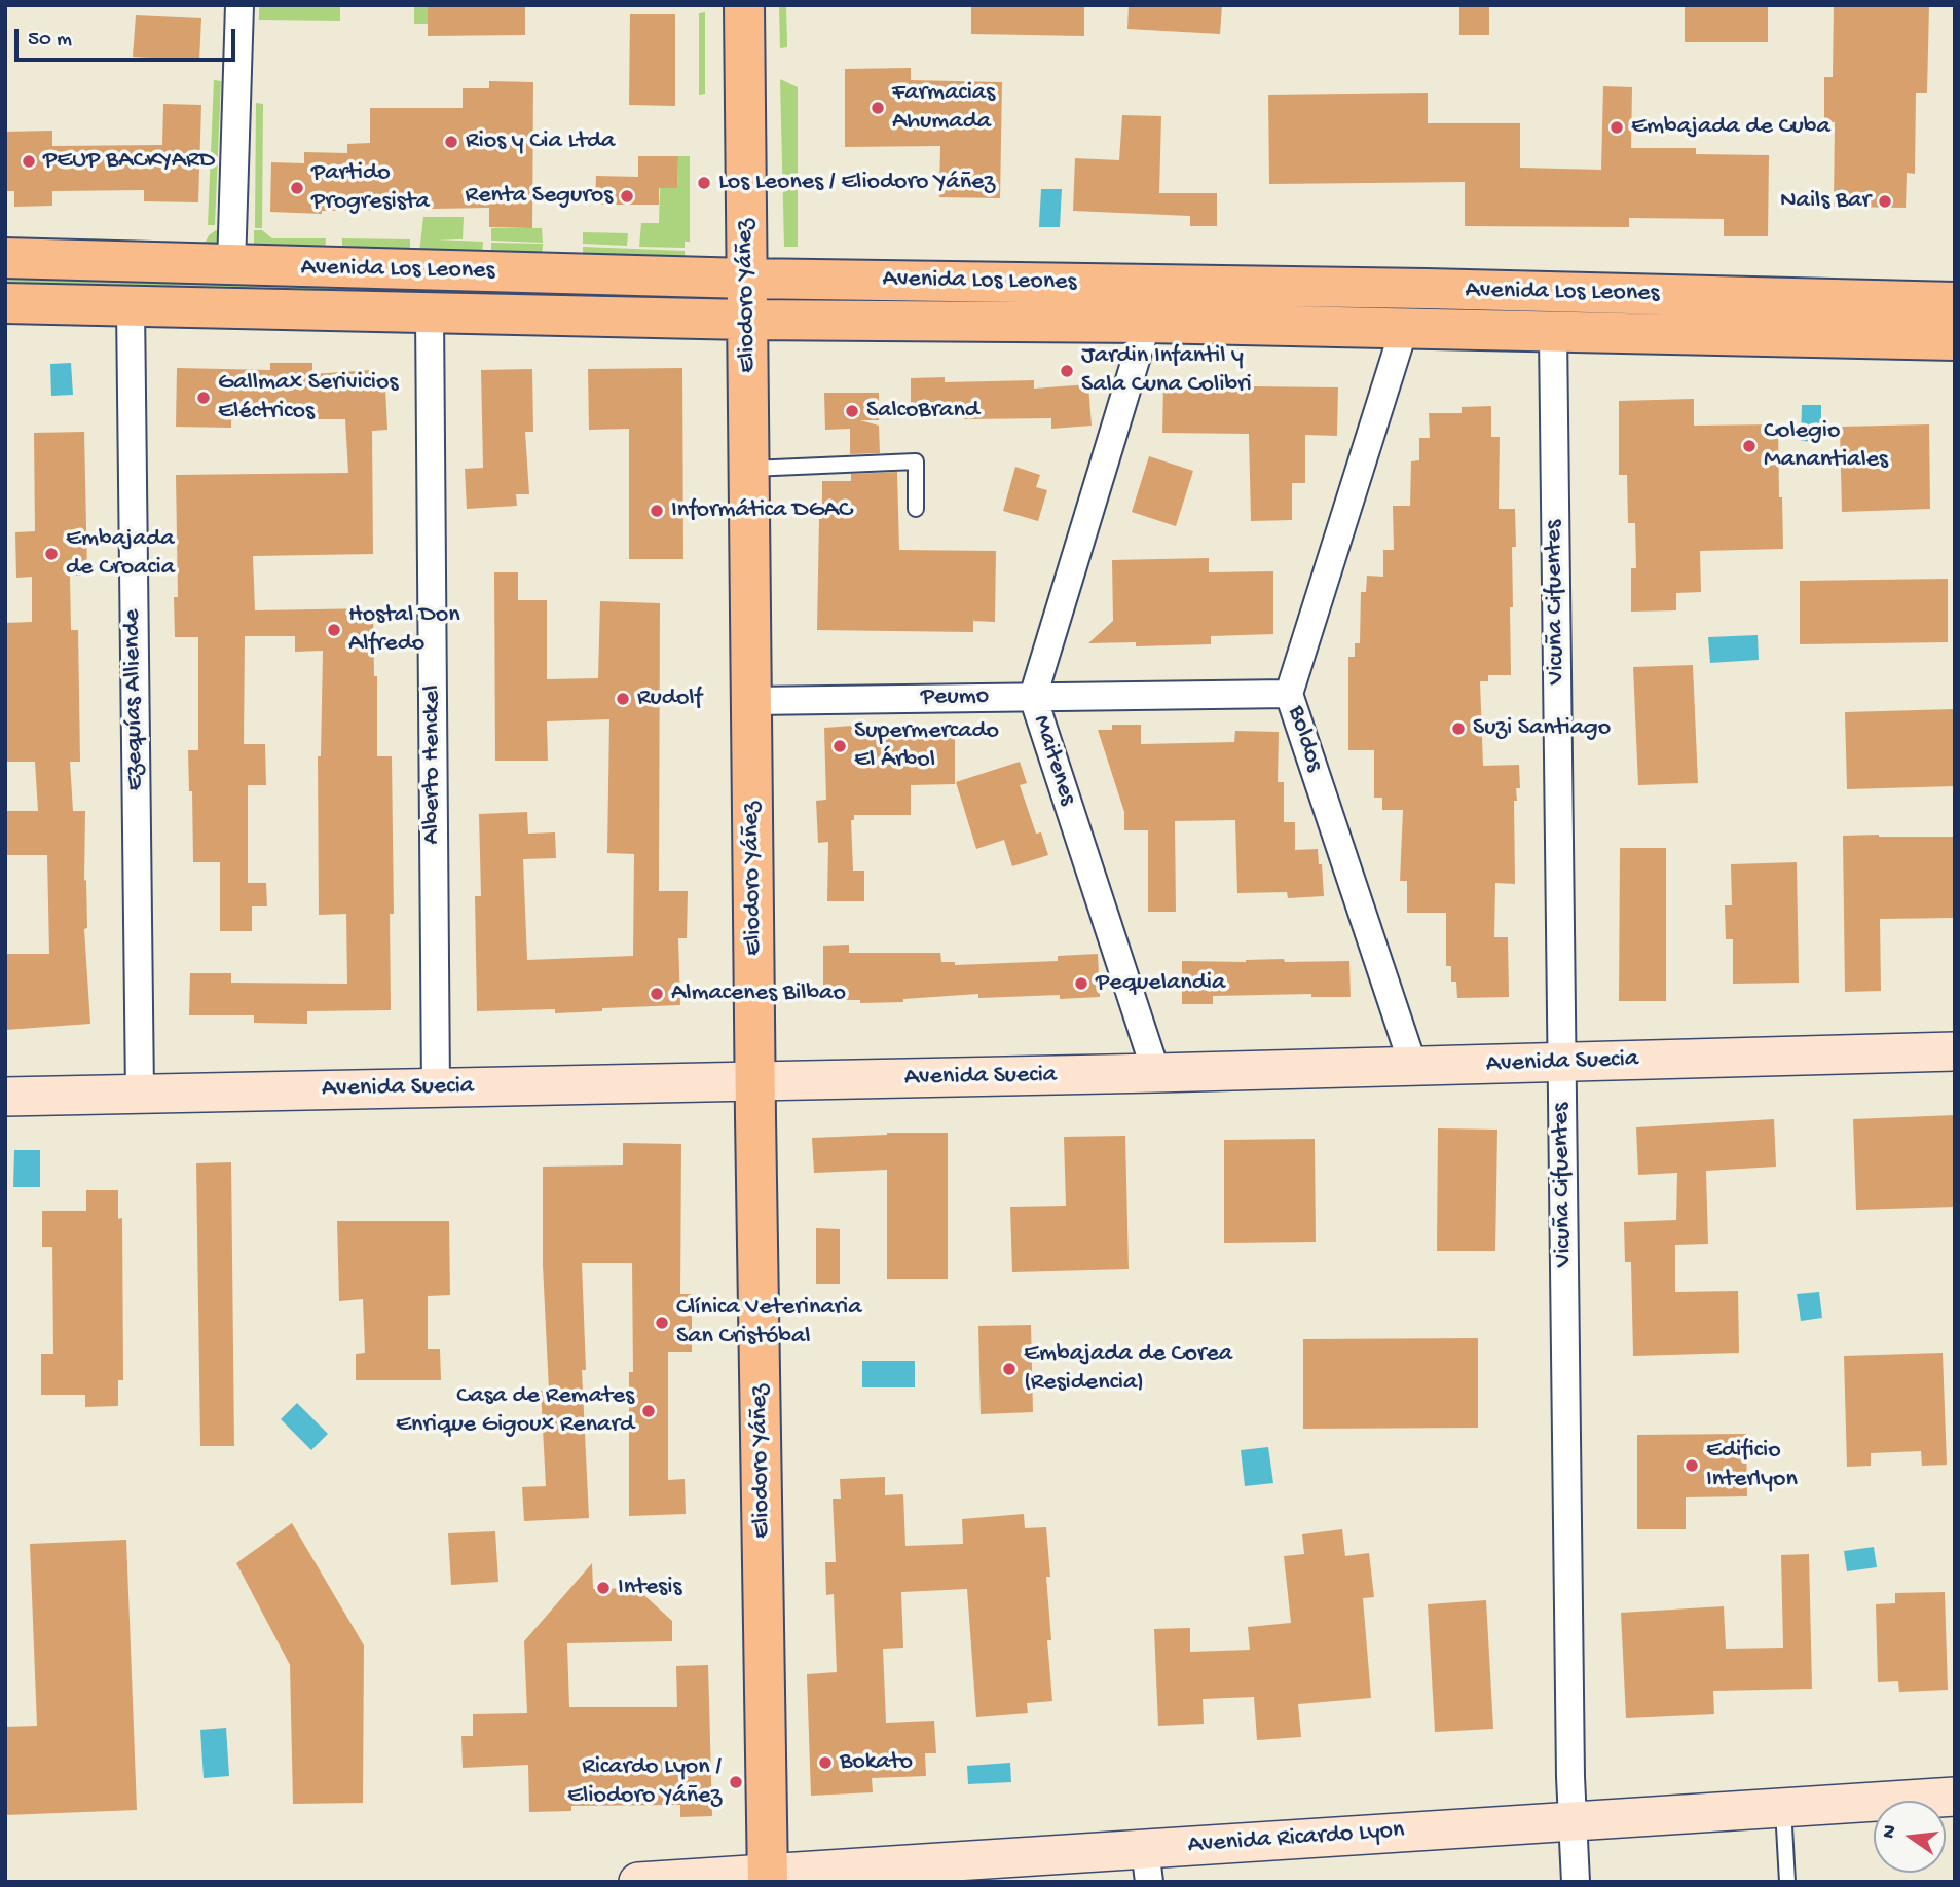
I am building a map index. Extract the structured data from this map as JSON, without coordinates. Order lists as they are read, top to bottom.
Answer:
{
  "streets": {
    "main road": ["Avenida Los Leones", "Eliodoro Yáñez"],
    "street": [
      "Vicuña Cifuentes",
      "Peumo",
      "Ezequías Alliende",
      "Boldos",
      "Maitenes",
      "Alberto Henckel",
      "Avenida Suecia",
      "Avenida Ricardo Lyon"
    ]
  },
  "crossings": [
    ["Avenida Los Leones", "Eliodoro Yáñez"],
    ["Avenida Los Leones", "Vicuña Cifuentes"],
    ["Avenida Los Leones", "Ezequías Alliende"],
    ["Avenida Los Leones", "Boldos"],
    ["Avenida Los Leones", "Maitenes"],
    ["Avenida Los Leones", "Alberto Henckel"],
    ["Eliodoro Yáñez", "Peumo"],
    ["Eliodoro Yáñez", "Avenida Suecia"],
    ["Eliodoro Yáñez", "Avenida Ricardo Lyon"],
    ["Vicuña Cifuentes", "Avenida Suecia"],
    ["Vicuña Cifuentes", "Avenida Ricardo Lyon"],
    ["Peumo", "Boldos"],
    ["Peumo", "Maitenes"],
    ["Ezequías Alliende", "Avenida Suecia"],
    ["Boldos", "Avenida Suecia"],
    ["Maitenes", "Avenida Suecia"],
    ["Alberto Henckel", "Avenida Suecia"]
  ],
  "places": [
    "Farmacias Ahumada",
    "Embajada de Cuba",
    "Rios y Cia Ltda",
    "PEUP BACKYARD",
    "Los Leones / Eliodoro Yáñez",
    "Partido Progresista",
    "Renta Seguros",
    "Nails Bar",
    "Jardin Infantil y Sala Cuna Colibri",
    "Gallmax Serivicios Eléctricos",
    "SalcoBrand",
    "Colegio Manantiales",
    "Informática DGAC",
    "Embajada de Croacia",
    "Hostal Don Alfredo",
    "Rudolf",
    "Suzi Santiago",
    "Supermercado El Árbol",
    "Pequelandia",
    "Almacenes Bilbao",
    "Clínica Veterinaria San Cristóbal",
    "Embajada de Corea (Residencia)",
    "Casa de Remates Enrique Gigoux Renard",
    "Edificio Interlyon",
    "Intesis",
    "Bokato",
    "Ricardo Lyon / Eliodoro Yáñez"
  ],
  "scale_bar": "50 m",
  "north": "left"
}
